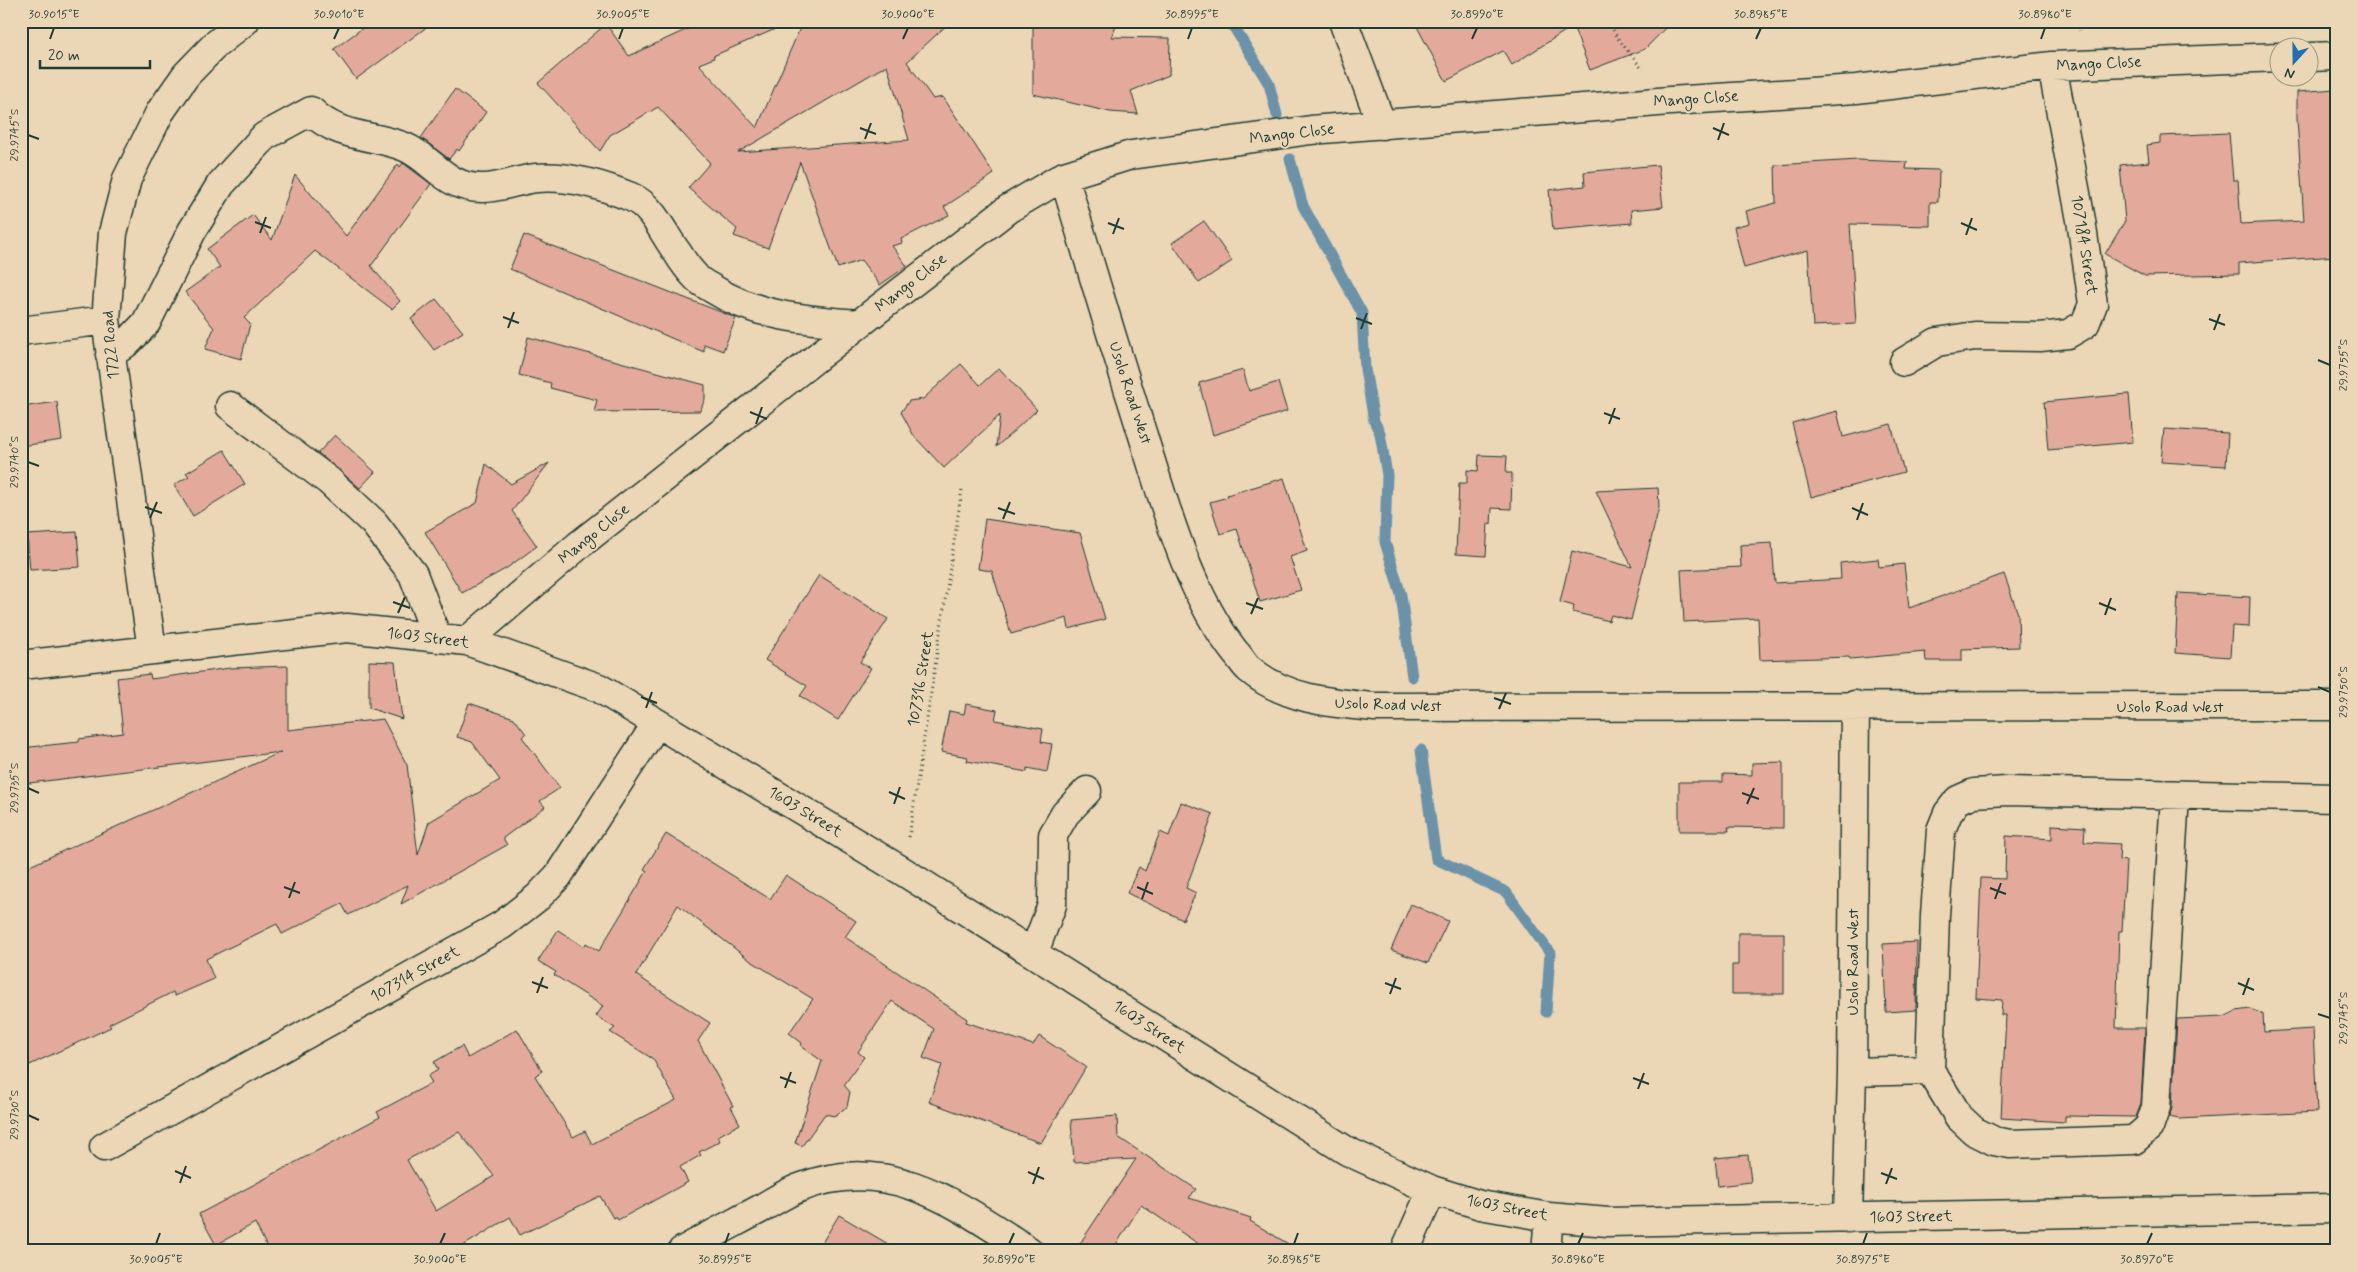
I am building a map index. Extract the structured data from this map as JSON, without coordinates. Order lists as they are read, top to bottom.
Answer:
{
  "streets": {
    "street": [
      "Mango Close",
      "107184 Street",
      "1722 Road",
      "Usolo Road West",
      "1603 Street",
      "107314 Street"
    ],
    "path": ["107316 Street"]
  },
  "crossings": [
    ["Mango Close", "107184 Street"],
    ["Mango Close", "Usolo Road West"],
    ["Mango Close", "1603 Street"],
    ["1722 Road", "1603 Street"],
    ["Usolo Road West", "1603 Street"],
    ["1603 Street", "107316 Street"],
    ["1603 Street", "107314 Street"]
  ],
  "scale_bar": "20 m",
  "north": "bottom",
  "coordinates": [
    "30.9015°E",
    "30.9010°E",
    "30.9005°E",
    "30.9000°E",
    "30.8995°E",
    "30.8990°E",
    "30.8985°E",
    "30.8980°E",
    "29.9745°S",
    "29.9755°S",
    "29.9740°S",
    "29.9750°S",
    "29.9735°S",
    "29.9730°S",
    "30.8975°E",
    "30.8970°E"
  ]
}
